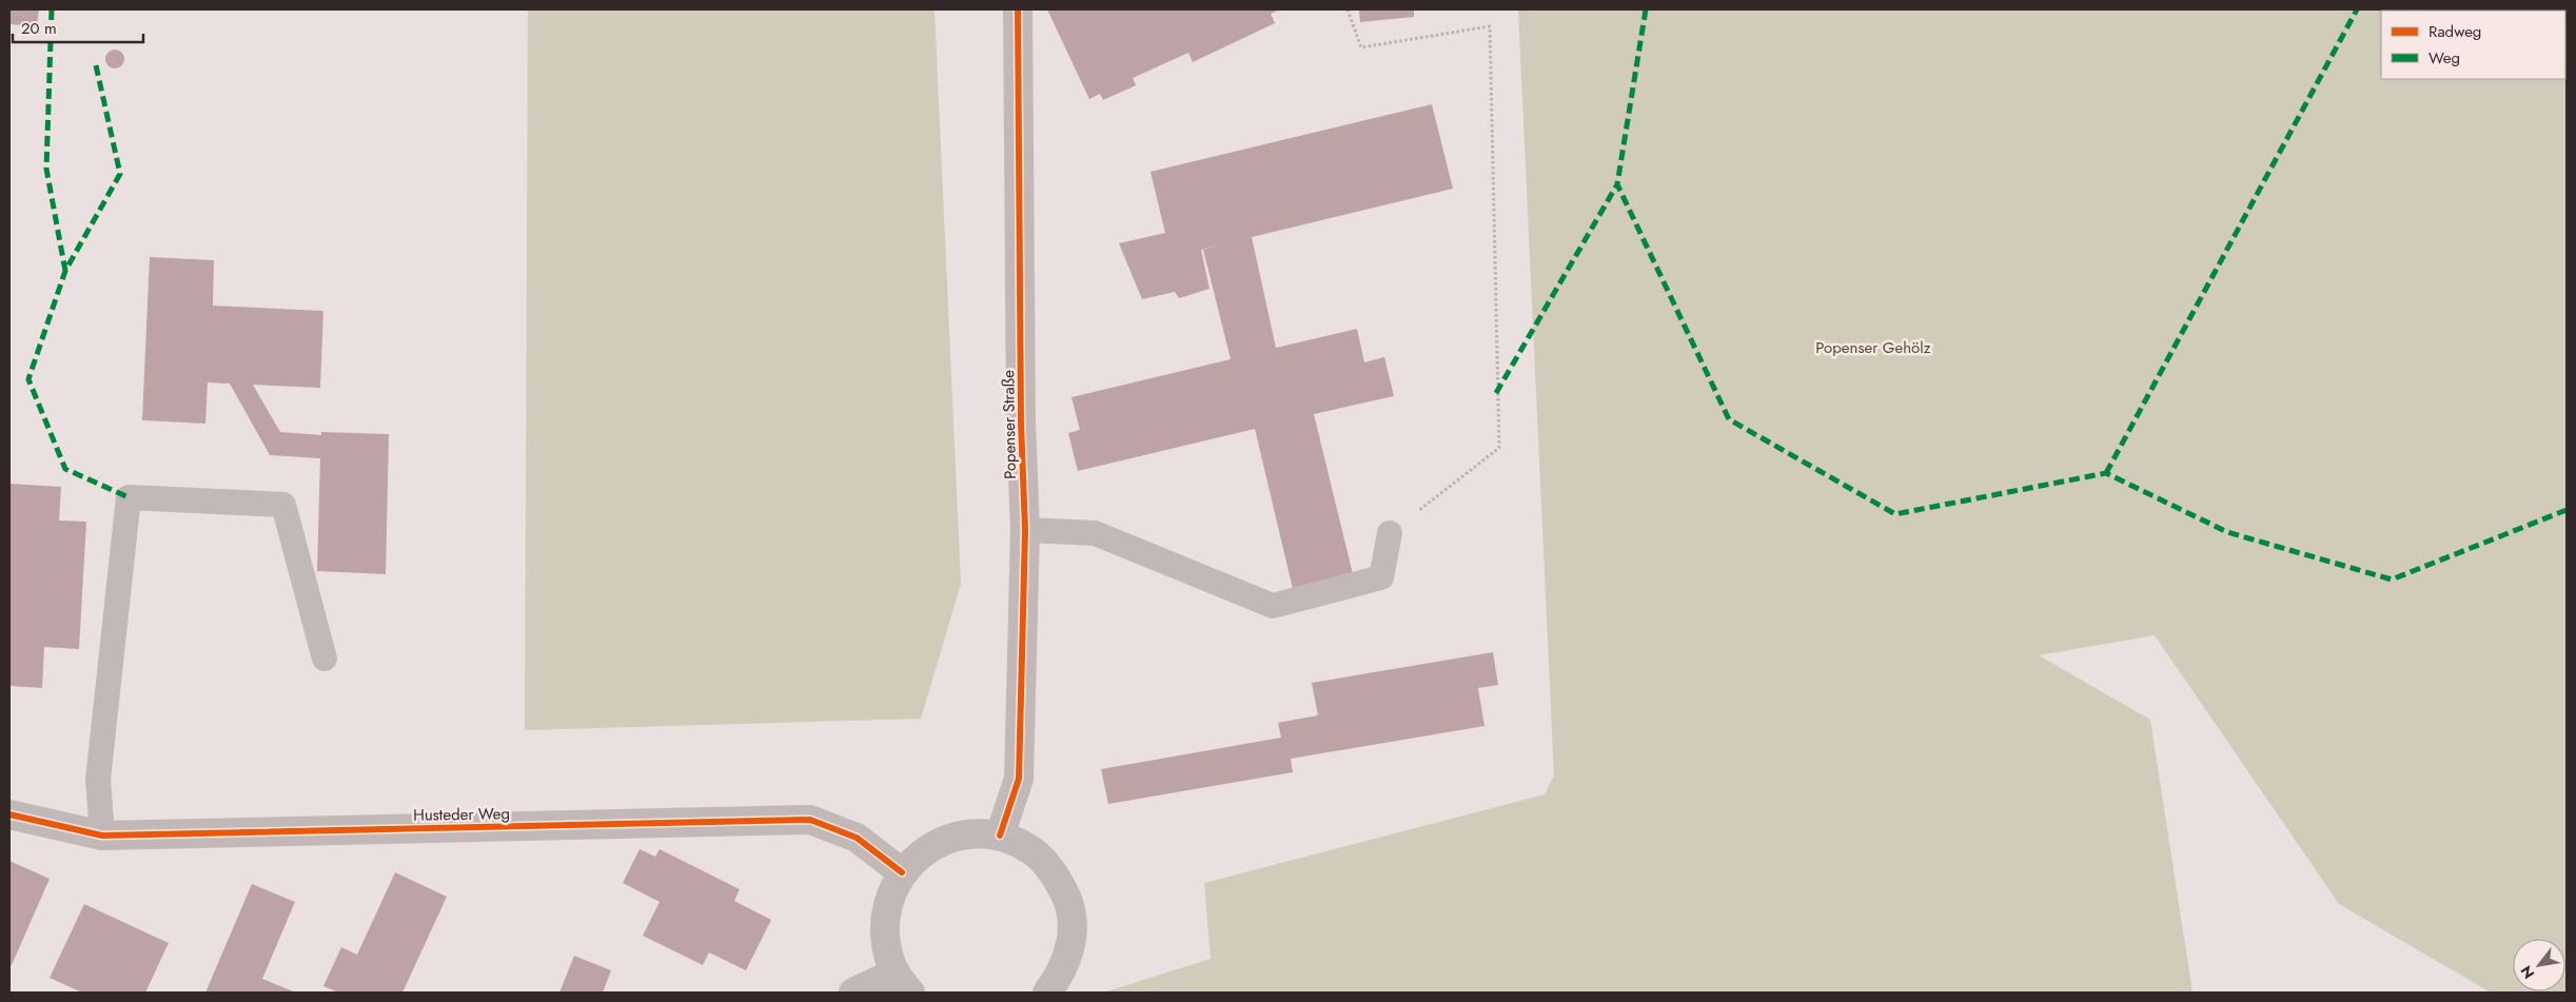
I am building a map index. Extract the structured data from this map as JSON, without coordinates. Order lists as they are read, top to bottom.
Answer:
{
  "streets": {
    "street": ["Popenser Straße", "Husteder Weg"]
  },
  "parks": ["Popenser Gehölz"],
  "legend": ["Radweg", "Weg"],
  "scale_bar": "20 m",
  "north": "bottom left"
}
